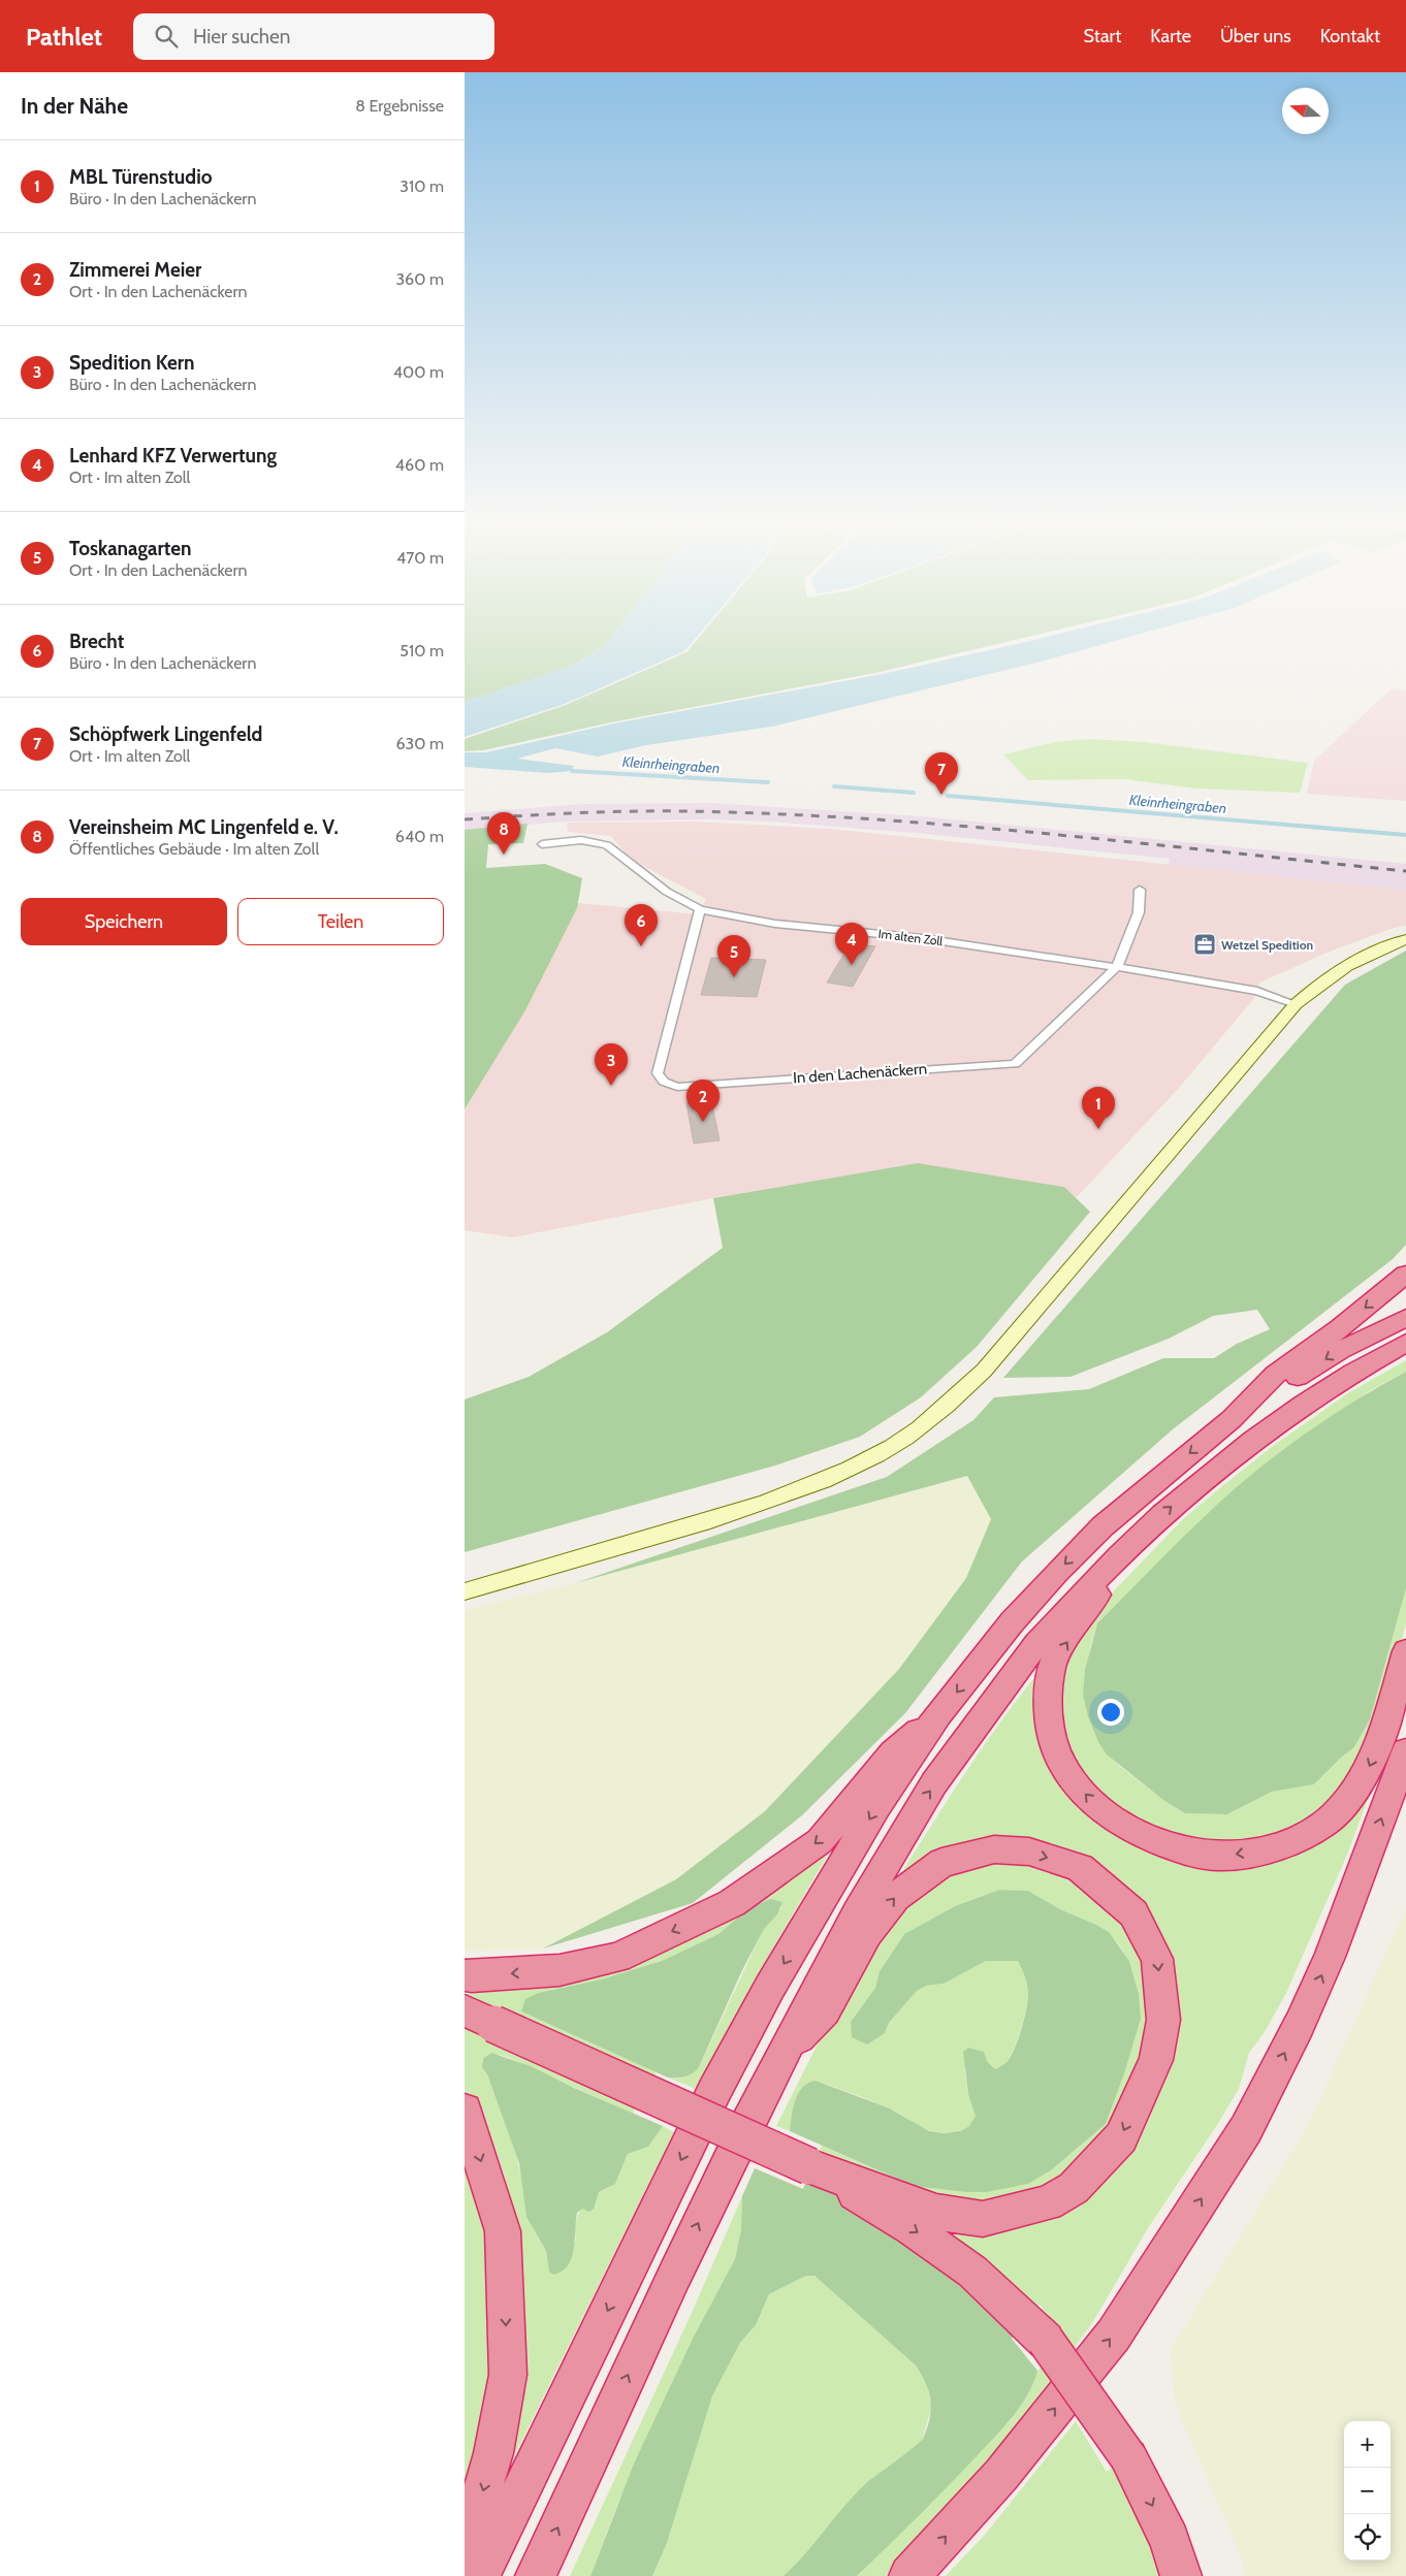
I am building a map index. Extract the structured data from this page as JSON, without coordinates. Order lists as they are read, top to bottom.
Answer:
{
  "streets": {
    "street": ["Im alten Zoll", "In den Lachenäckern"]
  },
  "crossings": [
    ["Im alten Zoll", "In den Lachenäckern"]
  ],
  "water": ["Kleinrheingraben"],
  "places": {
    "office": ["Wetzel Spedition"]
  },
  "north": "left",
  "page": {
    "header": "Pathlet",
    "search": "Hier suchen",
    "nav": [
      "Start",
      "Karte",
      "Über uns",
      "Kontakt"
    ],
    "heading": ["In der Nähe", "8 Ergebnisse"],
    "list": [
      {
        "mark": "1",
        "name": "MBL Türenstudio",
        "note": "Büro · In den Lachenäckern",
        "value": "310 m"
      },
      {
        "mark": "2",
        "name": "Zimmerei Meier",
        "note": "Ort · In den Lachenäckern",
        "value": "360 m"
      },
      {
        "mark": "3",
        "name": "Spedition Kern",
        "note": "Büro · In den Lachenäckern",
        "value": "400 m"
      },
      {
        "mark": "4",
        "name": "Lenhard KFZ Verwertung",
        "note": "Ort · Im alten Zoll",
        "value": "460 m"
      },
      {
        "mark": "5",
        "name": "Toskanagarten",
        "note": "Ort · In den Lachenäckern",
        "value": "470 m"
      },
      {
        "mark": "6",
        "name": "Brecht",
        "note": "Büro · In den Lachenäckern",
        "value": "510 m"
      },
      {
        "mark": "7",
        "name": "Schöpfwerk Lingenfeld",
        "note": "Ort · Im alten Zoll",
        "value": "630 m"
      },
      {
        "mark": "8",
        "name": "Vereinsheim MC Lingenfeld e. V.",
        "note": "Öffentliches Gebäude · Im alten Zoll",
        "value": "640 m"
      }
    ],
    "pins": [
      "7",
      "8",
      "6",
      "4",
      "5",
      "3",
      "2",
      "1"
    ],
    "buttons": ["Speichern", "Teilen"],
    "map_buttons": ["+", "−"]
  }
}
